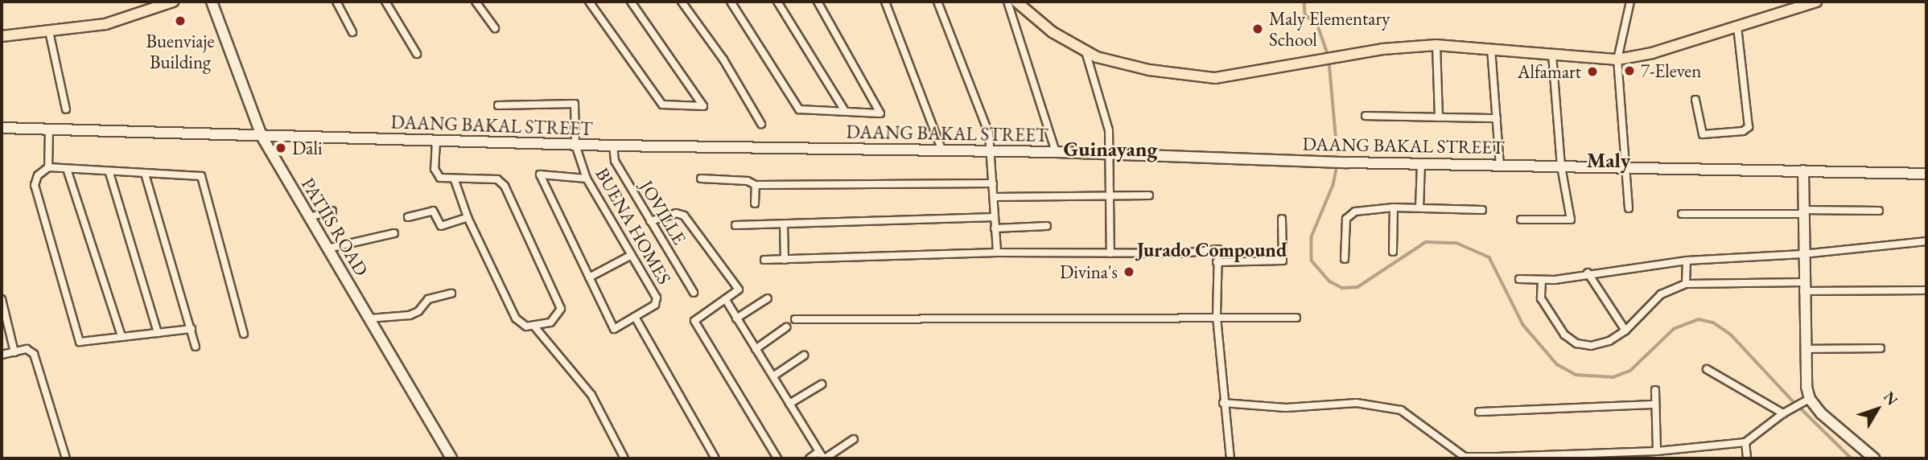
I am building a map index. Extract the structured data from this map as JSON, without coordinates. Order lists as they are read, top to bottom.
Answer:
{
  "streets": {
    "street": [
      "DAANG BAKAL STREET",
      "JOVILLE",
      "BUENA HOMES",
      "PATIIS ROAD"
    ]
  },
  "crossings": [
    ["DAANG BAKAL STREET", "JOVILLE"],
    ["DAANG BAKAL STREET", "BUENA HOMES"],
    ["DAANG BAKAL STREET", "PATIIS ROAD"]
  ],
  "districts": ["Guinayang", "Maly", "Jurado Compound"],
  "places": [
    "Buenviaje Building",
    "Maly Elementary School",
    "7-Eleven",
    "Alfamart",
    "Dali",
    "Divina's"
  ],
  "north": "top right"
}
